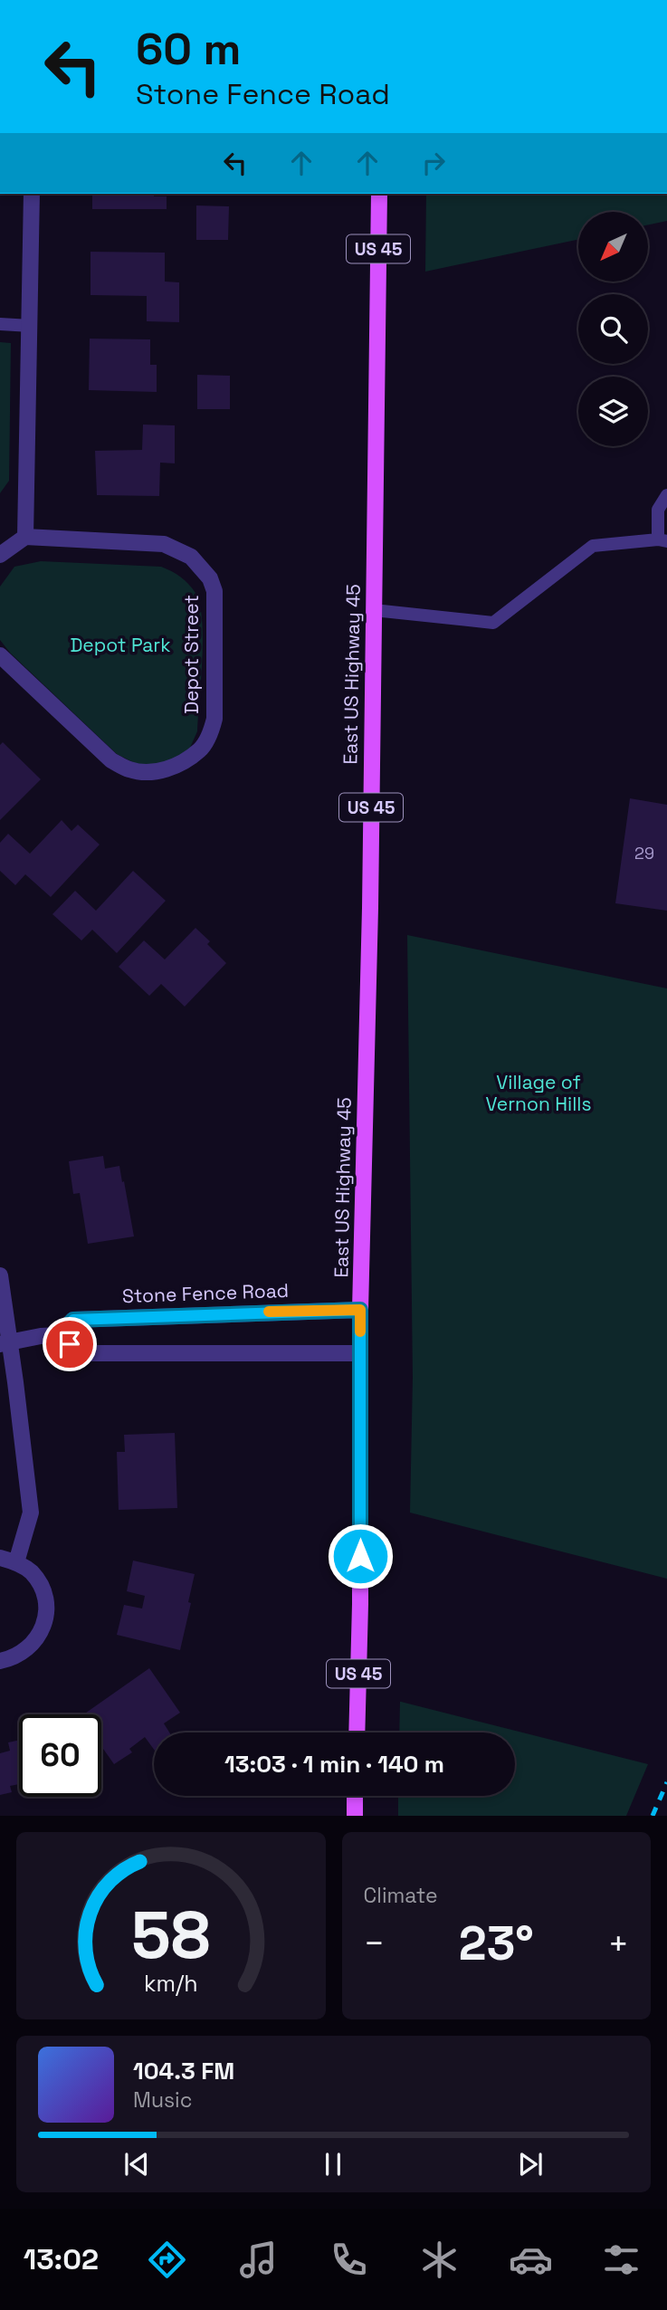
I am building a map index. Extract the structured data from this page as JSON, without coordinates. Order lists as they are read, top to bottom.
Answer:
{
  "streets": {
    "main road": ["US 45", "East US Highway 45"],
    "street": ["Depot Street", "Stone Fence Road"]
  },
  "crossings": [
    ["US 45", "East US Highway 45"],
    ["US 45", "Stone Fence Road"],
    ["East US Highway 45", "Stone Fence Road"]
  ],
  "parks": ["Depot Park", "Village of Vernon Hills"],
  "house_numbers": ["29"],
  "north": "bottom left",
  "page": {
    "turn": ["60 m", "Stone Fence Road"],
    "limit": "60",
    "trip": "13:03 · 1 min · 140 m",
    "tile": "Climate",
    "heat": ["−", "23°", "+"],
    "song": ["104.3 FM", "Music"],
    "tabs": "13:02",
    "gauge": ["58", "km/h"]
  }
}
